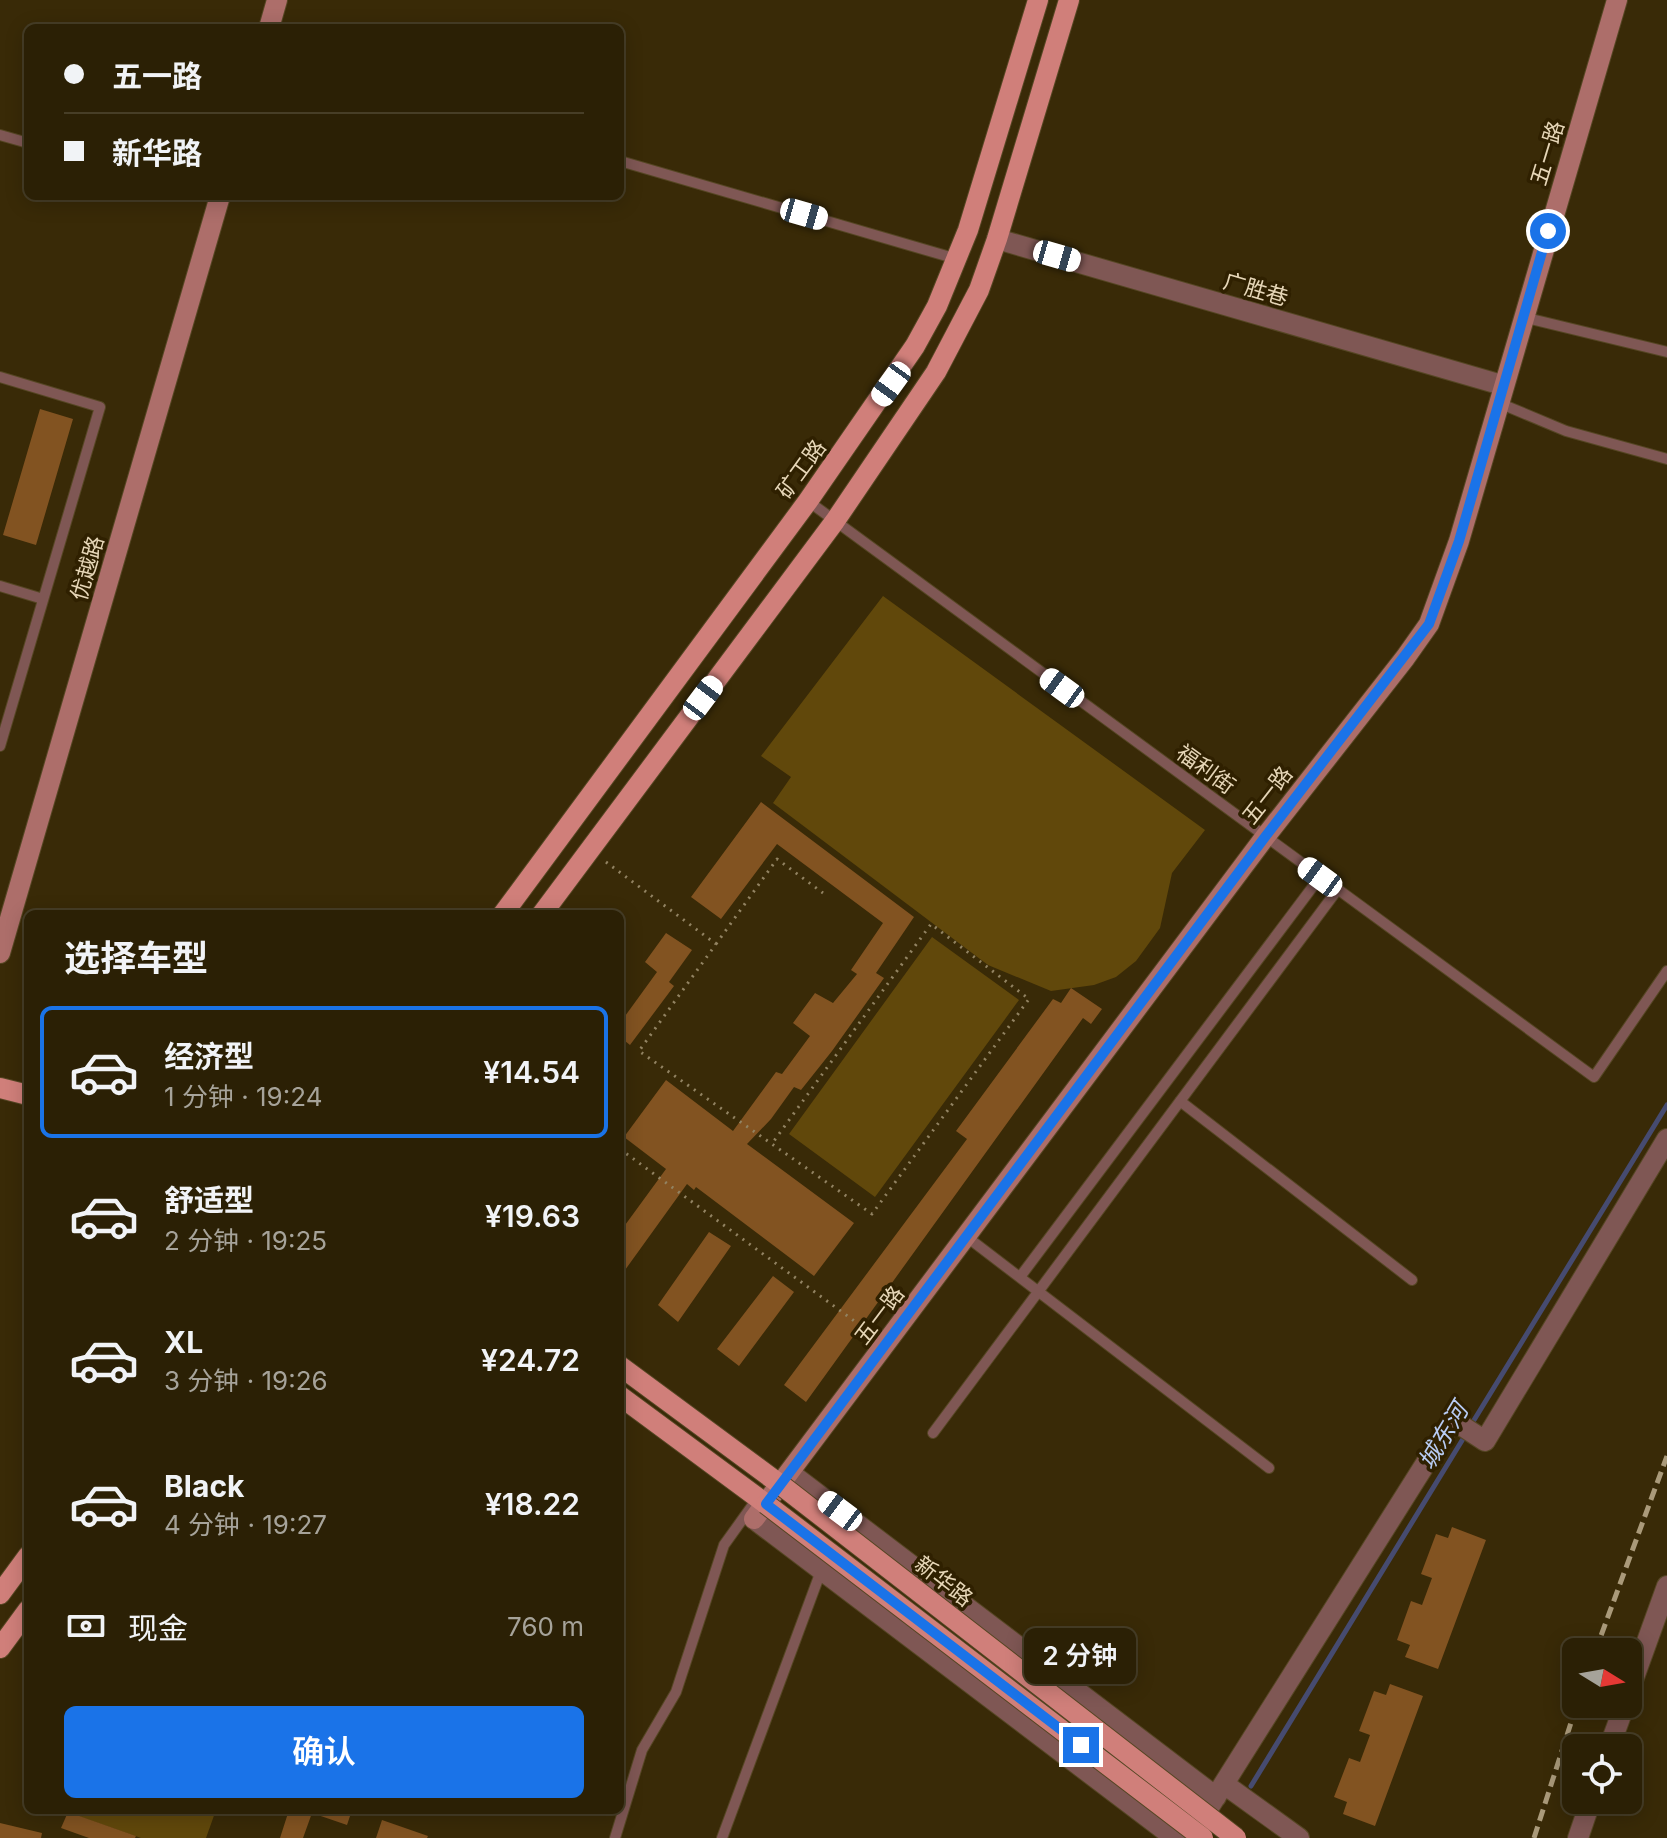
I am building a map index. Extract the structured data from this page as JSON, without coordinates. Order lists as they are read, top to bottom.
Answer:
{
  "streets": {
    "main road": ["矿工路", "新华路"],
    "street": ["五一路", "广胜巷", "优越路"],
    "lane": ["福利街"]
  },
  "crossings": [
    ["五一路", "广胜巷"],
    ["五一路", "福利街"],
    ["五一路", "新华路"],
    ["矿工路", "福利街"]
  ],
  "water": ["城东河"],
  "north": "right",
  "page": {
    "banner": ["五一路", "新华路"],
    "heading": "选择车型",
    "list": [
      {
        "name": "经济型",
        "note": "1 分钟 · 19:24",
        "value": "¥14.54"
      },
      {
        "name": "舒适型",
        "note": "2 分钟 · 19:25",
        "value": "¥19.63"
      },
      {
        "name": "XL",
        "note": "3 分钟 · 19:26",
        "value": "¥24.72"
      },
      {
        "name": "Black",
        "note": "4 分钟 · 19:27",
        "value": "¥18.22"
      }
    ],
    "pay": ["现金", "760 m"],
    "bubble": "2 分钟",
    "buttons": "确认"
  }
}
